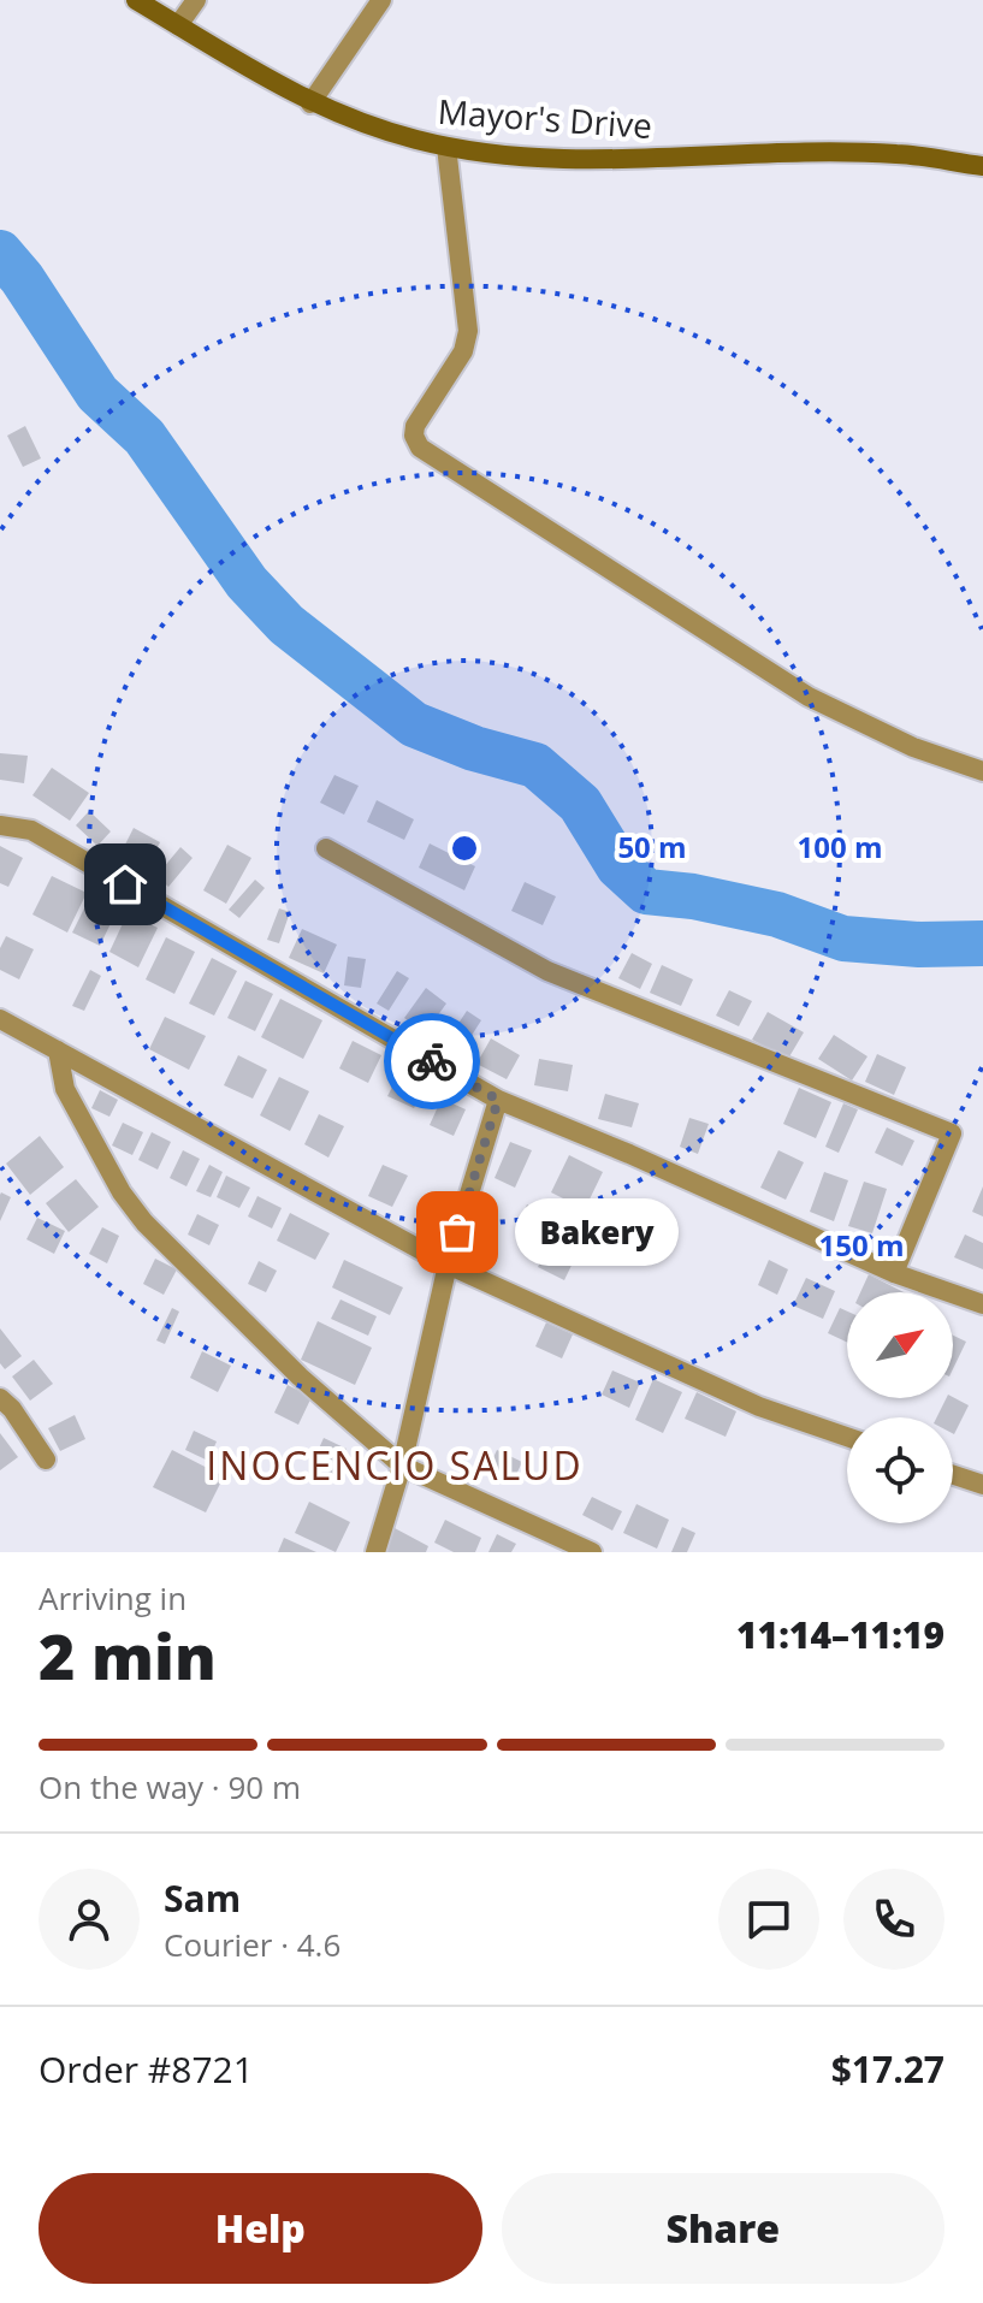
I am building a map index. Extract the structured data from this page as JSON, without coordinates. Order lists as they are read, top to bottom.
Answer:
{
  "streets": {
    "street": ["Mayor's Drive"]
  },
  "districts": ["INOCENCIO SALUD"],
  "places": ["Bakery"],
  "north": "top right",
  "page": {
    "bubble": "Bakery",
    "heading": ["2 min", "Arriving in", "11:14–11:19"],
    "panel": [
      "Sam",
      "Courier · 4.6",
      "Order #8721",
      "$17.27"
    ],
    "bar": "On the way · 90 m",
    "buttons": ["Help", "Share"]
  },
  "rings": ["50 m", "100 m", "150 m"]
}
